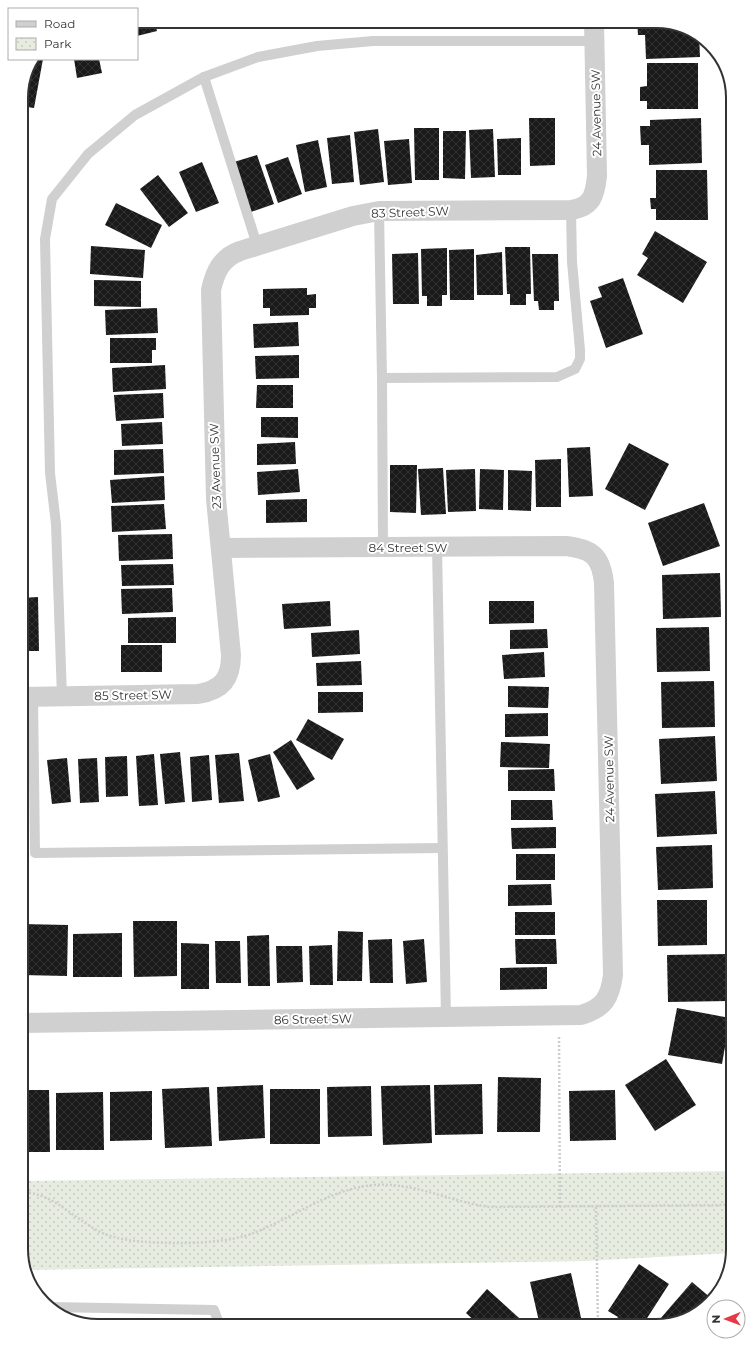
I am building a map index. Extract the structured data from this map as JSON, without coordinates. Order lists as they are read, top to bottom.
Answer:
{
  "streets": {
    "street": [
      "24 Avenue SW",
      "83 Street SW",
      "23 Avenue SW",
      "84 Street SW",
      "85 Street SW",
      "86 Street SW"
    ]
  },
  "crossings": [
    ["24 Avenue SW", "83 Street SW"],
    ["24 Avenue SW", "84 Street SW"],
    ["24 Avenue SW", "86 Street SW"],
    ["83 Street SW", "23 Avenue SW"],
    ["23 Avenue SW", "84 Street SW"],
    ["23 Avenue SW", "85 Street SW"]
  ],
  "legend": ["Road", "Park"],
  "north": "left"
}
